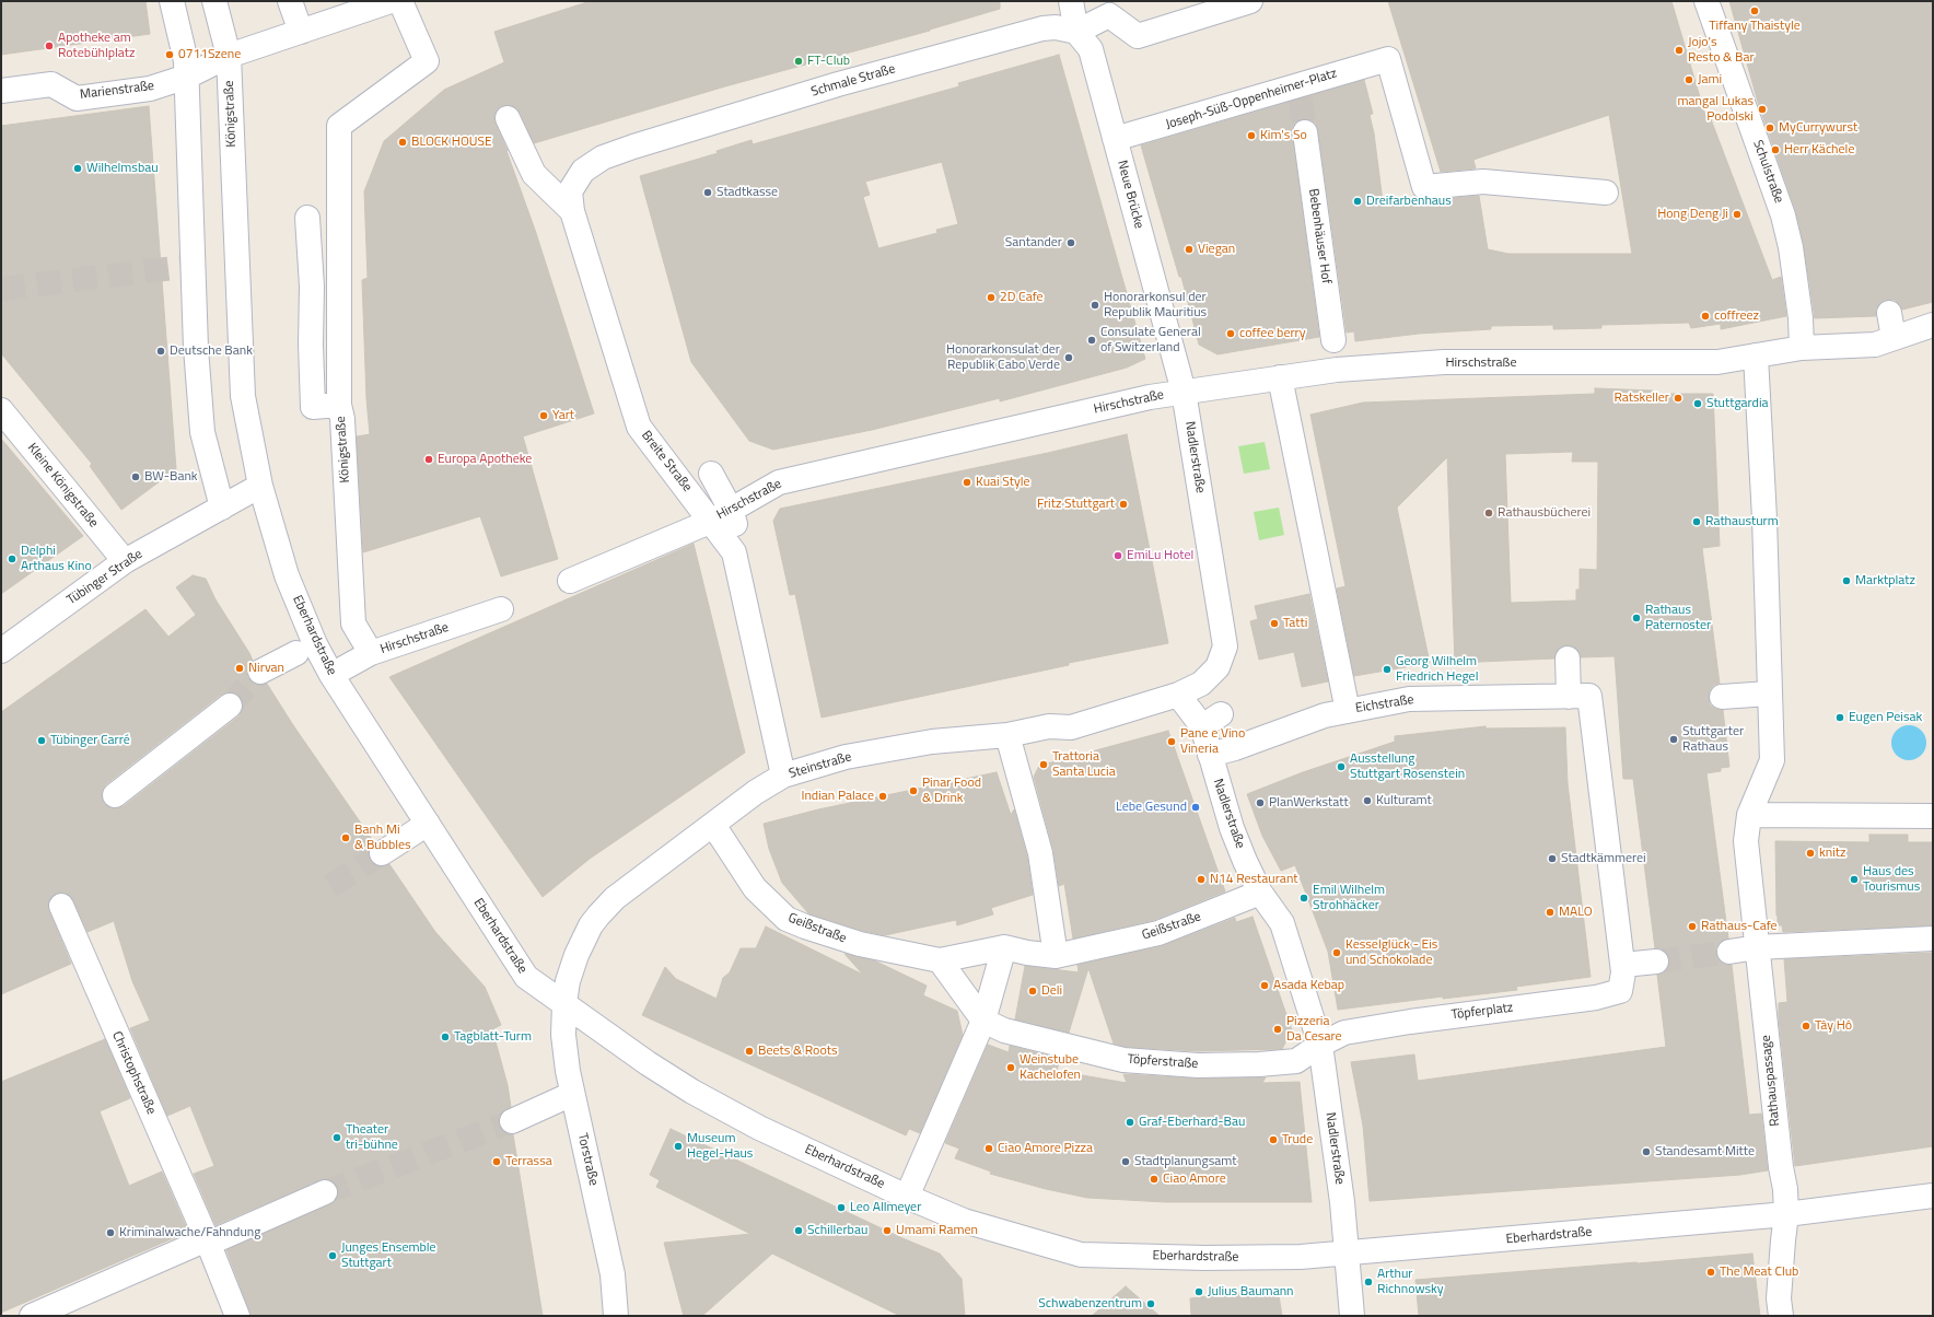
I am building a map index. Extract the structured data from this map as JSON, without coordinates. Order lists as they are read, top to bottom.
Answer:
{
  "streets": {
    "street": [
      "Schmale Straße",
      "Marienstraße",
      "Joseph-Süß-Oppenheimer-Platz",
      "Königstraße",
      "Schulstraße",
      "Neue Brücke",
      "Bebenhäuser Hof",
      "Hirschstraße",
      "Nadlerstraße",
      "Breite Straße",
      "Kleine Königstraße",
      "Tübinger Straße",
      "Eberhardstraße",
      "Eichstraße",
      "Steinstraße",
      "Geißstraße",
      "Töpferplatz",
      "Töpferstraße",
      "Christophstraße",
      "Rathauspassage",
      "Torstraße"
    ]
  },
  "crossings": [
    ["Schmale Straße", "Neue Brücke"],
    ["Schmale Straße", "Breite Straße"],
    ["Marienstraße", "Königstraße"],
    ["Joseph-Süß-Oppenheimer-Platz", "Neue Brücke"],
    ["Königstraße", "Hirschstraße"],
    ["Königstraße", "Tübinger Straße"],
    ["Königstraße", "Eberhardstraße"],
    ["Neue Brücke", "Hirschstraße"],
    ["Neue Brücke", "Nadlerstraße"],
    ["Hirschstraße", "Nadlerstraße"],
    ["Hirschstraße", "Breite Straße"],
    ["Hirschstraße", "Eberhardstraße"],
    ["Nadlerstraße", "Eberhardstraße"],
    ["Nadlerstraße", "Eichstraße"],
    ["Nadlerstraße", "Steinstraße"],
    ["Nadlerstraße", "Geißstraße"],
    ["Nadlerstraße", "Töpferplatz"],
    ["Nadlerstraße", "Töpferstraße"],
    ["Kleine Königstraße", "Tübinger Straße"],
    ["Tübinger Straße", "Eberhardstraße"],
    ["Eberhardstraße", "Steinstraße"],
    ["Eberhardstraße", "Rathauspassage"],
    ["Eberhardstraße", "Torstraße"],
    ["Eichstraße", "Töpferplatz"],
    ["Steinstraße", "Geißstraße"],
    ["Steinstraße", "Torstraße"],
    ["Töpferplatz", "Töpferstraße"]
  ],
  "places": [
    "Tiffany Thaistyle",
    "Apotheke am Rotebühlplatz",
    "Jojo's Resto & Bar",
    "0711Szene",
    "FT-Club",
    "Jami",
    "mangal Lukas Podolski",
    "MyCurrywurst",
    "Kim's So",
    "BLOCK HOUSE",
    "Herr Kächele",
    "Wilhelmsbau",
    "Stadtkasse",
    "Dreifarbenhaus",
    "Hong Deng Ji",
    "Santander",
    "Viegan",
    "2D Cafe",
    "Honorarkonsul der Republik Mauritius",
    "coffreez",
    "coffee berry",
    "Consulate General of Switzerland",
    "Deutsche Bank",
    "Honorarkonsulat der Republik Cabo Verde",
    "Ratskeller",
    "Stuttgardia",
    "Yart",
    "Europa Apotheke",
    "BW-Bank",
    "Kuai Style",
    "Fritz Stuttgart",
    "Rathausbücherei",
    "Rathausturm",
    "EmiLu Hotel",
    "Delphi Arthaus Kino",
    "Marktplatz",
    "Rathaus Paternoster",
    "Tatti",
    "Nirvan",
    "Georg Wilhelm Friedrich Hegel",
    "Eugen Peisak",
    "Stuttgarter Rathaus",
    "Tübinger Carré",
    "Pane e Vino Vineria",
    "Trattoria Santa Lucia",
    "Ausstellung Stuttgart Rosenstein",
    "Pinar Food & Drink",
    "Indian Palace",
    "Kulturamt",
    "PlanWerkstatt",
    "Lebe Gesund",
    "Banh Mi & Bubbles",
    "knitz",
    "Stadtkämmerei",
    "N14 Restaurant",
    "Haus des Tourismus",
    "Emil Wilhelm Strohhäcker",
    "MALO",
    "Rathaus-Cafe",
    "Kesselglück - Eis und Schokolade",
    "Asada Kebap",
    "Deli",
    "Tây Hô",
    "Pizzeria Da Cesare",
    "Tagblatt-Turm",
    "Beets & Roots",
    "Weinstube Kachelofen",
    "Graf-Eberhard-Bau",
    "Theater tri-bühne",
    "Trude",
    "Museum Hegel-Haus",
    "Ciao Amore Pizza",
    "Standesamt Mitte",
    "Terrassa",
    "Stadtplanungsamt",
    "Ciao Amore",
    "Leo Allmeyer",
    "Schillerbau",
    "Umami Ramen",
    "Kriminalwache/Fahndung",
    "Junges Ensemble Stuttgart",
    "The Meat Club",
    "Arthur Richnowsky",
    "Julius Baumann",
    "Schwabenzentrum"
  ]
}
